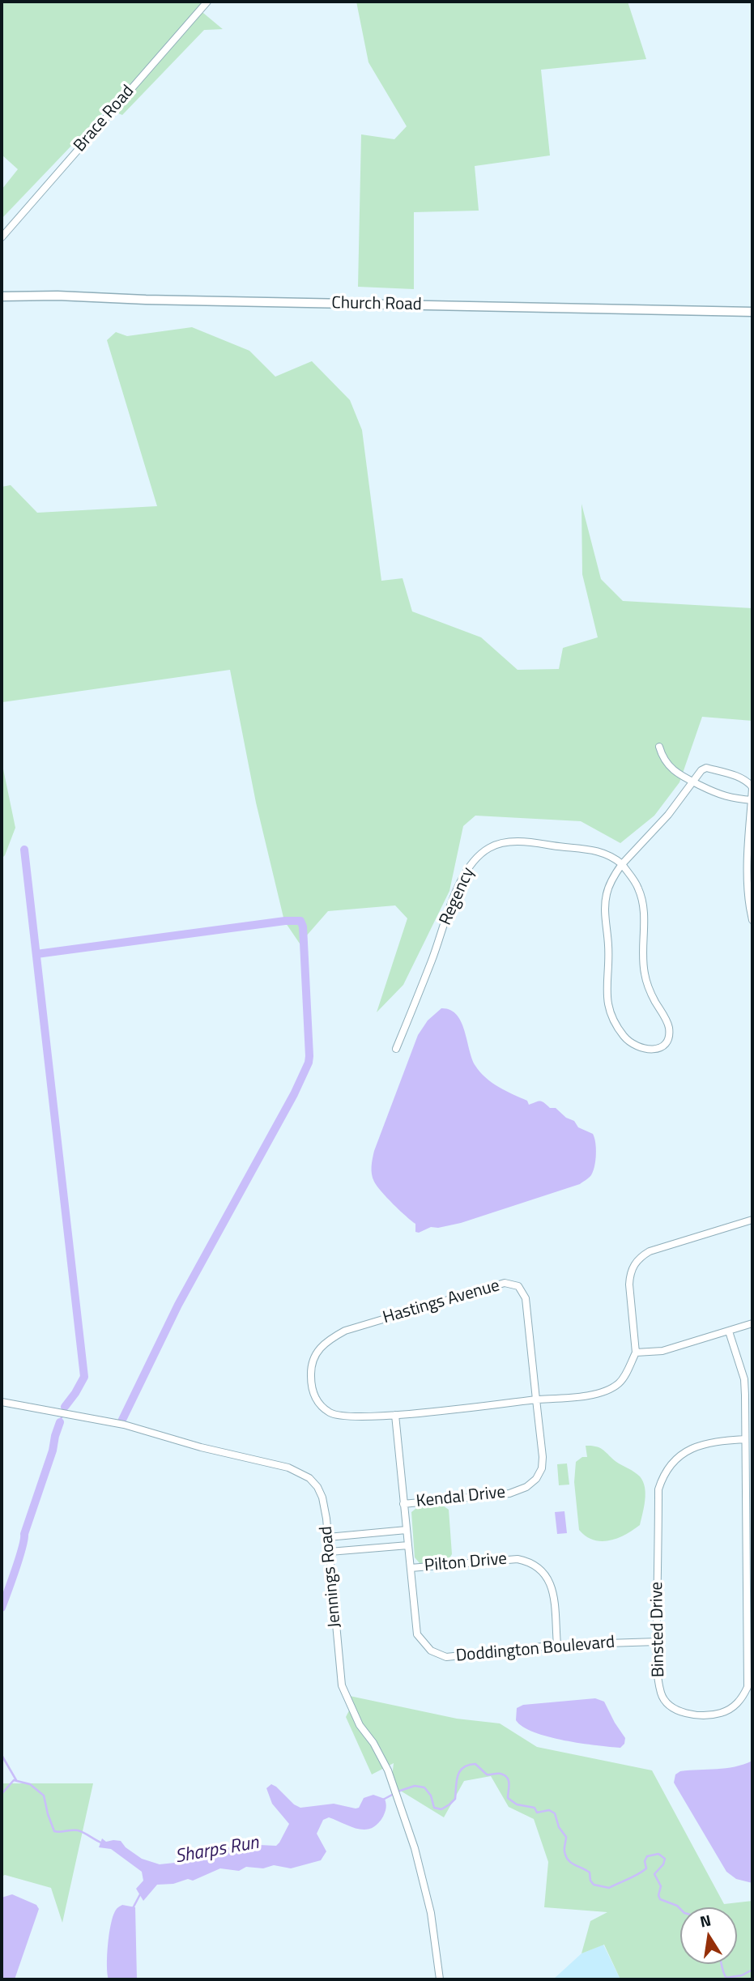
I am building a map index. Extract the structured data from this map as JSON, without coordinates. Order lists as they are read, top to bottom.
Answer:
{
  "streets": {
    "main road": ["Church Road"],
    "street": [
      "Brace Road",
      "Regency",
      "Hastings Avenue",
      "Kendal Drive",
      "Pilton Drive",
      "Jennings Road",
      "Binsted Drive",
      "Doddington Boulevard"
    ]
  },
  "crossings": [
    ["Hastings Avenue", "Kendal Drive"],
    ["Hastings Avenue", "Doddington Boulevard"],
    ["Kendal Drive", "Doddington Boulevard"],
    ["Pilton Drive", "Doddington Boulevard"],
    ["Binsted Drive", "Doddington Boulevard"]
  ],
  "water": ["Sharps Run"],
  "north": "top"
}
